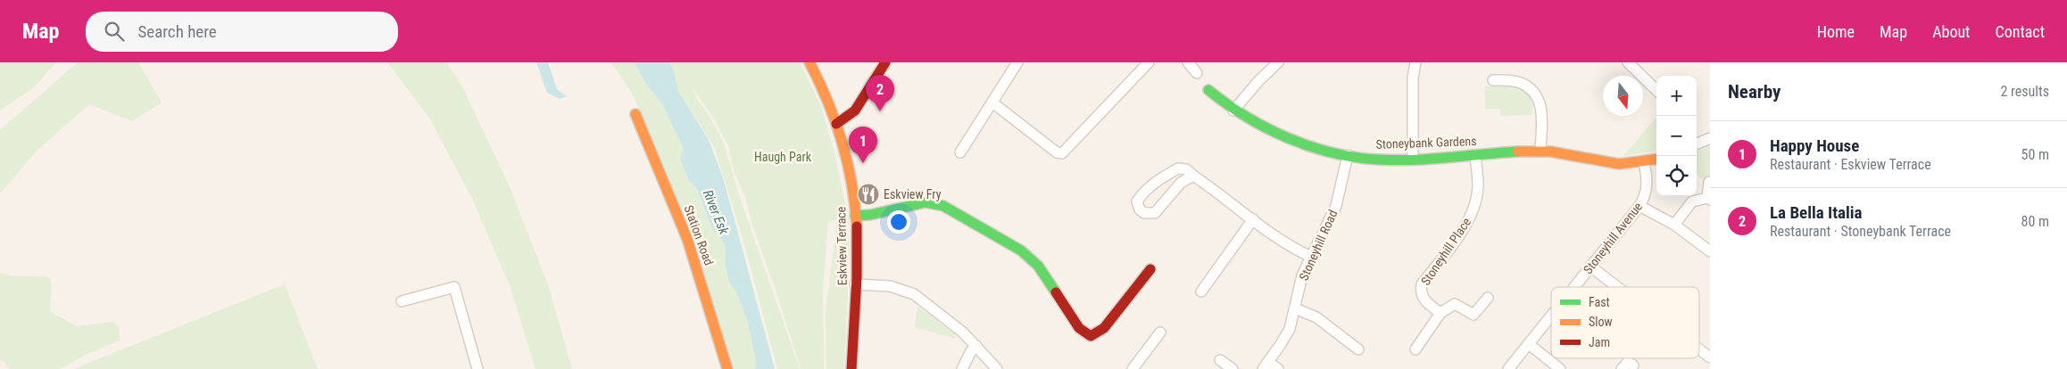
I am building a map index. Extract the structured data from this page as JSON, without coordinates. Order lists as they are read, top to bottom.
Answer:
{
  "streets": {
    "street": [
      "Stoneybank Gardens",
      "Station Road",
      "Stoneyhill Avenue",
      "Stoneyhill Road",
      "Eskview Terrace",
      "Stoneyhill Place"
    ]
  },
  "crossings": [
    ["Stoneybank Gardens", "Stoneyhill Avenue"],
    ["Stoneybank Gardens", "Stoneyhill Road"],
    ["Stoneybank Gardens", "Stoneyhill Place"]
  ],
  "water": ["River Esk"],
  "parks": ["Haugh Park"],
  "places": {
    "restaurant": ["Eskview Fry"]
  },
  "legend": ["Fast", "Slow", "Jam"],
  "north": "bottom",
  "page": {
    "header": "Map",
    "search": "Search here",
    "nav": [
      "Home",
      "Map",
      "About",
      "Contact"
    ],
    "heading": ["Nearby", "2 results"],
    "pins": ["2", "1"],
    "map_buttons": ["+", "−"],
    "list": [
      {
        "mark": "1",
        "name": "Happy House",
        "note": "Restaurant · Eskview Terrace",
        "value": "50 m"
      },
      {
        "mark": "2",
        "name": "La Bella Italia",
        "note": "Restaurant · Stoneybank Terrace",
        "value": "80 m"
      }
    ]
  }
}
